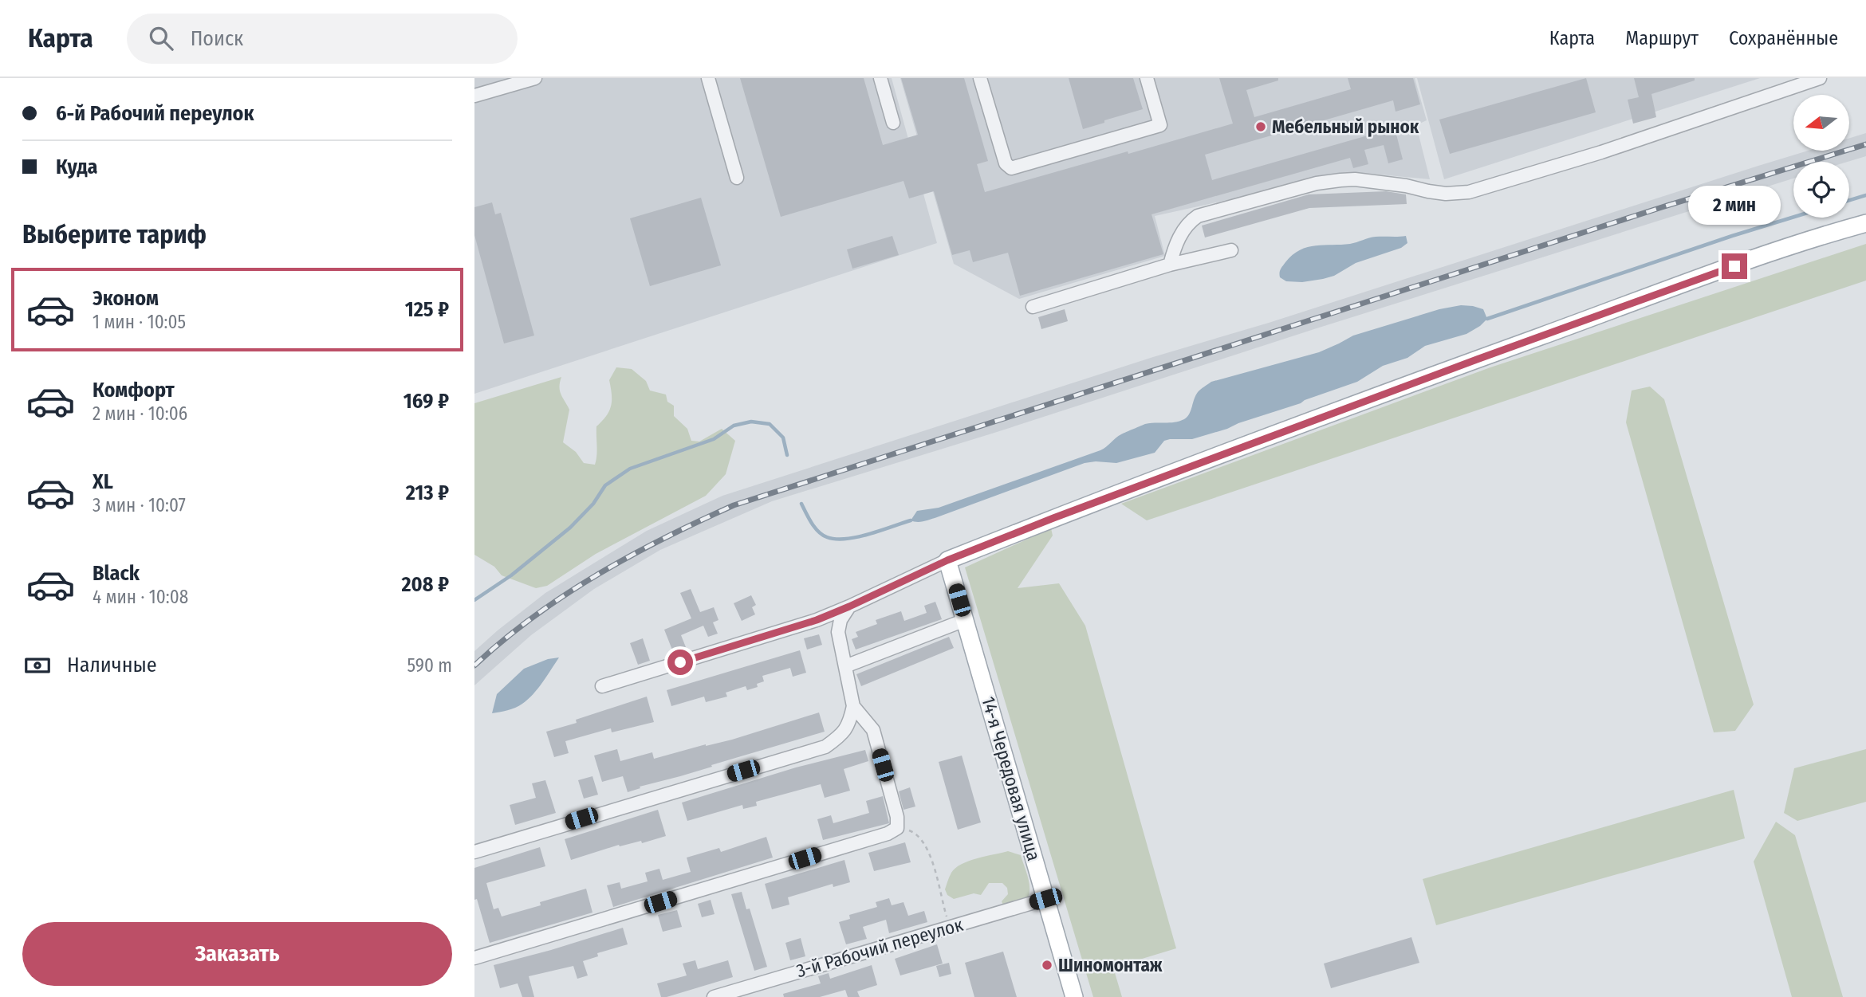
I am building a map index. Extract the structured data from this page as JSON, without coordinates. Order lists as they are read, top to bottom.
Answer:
{
  "streets": {
    "main road": ["14-я Чередовая улица"],
    "street": ["3-й Рабочий переулок"]
  },
  "crossings": [
    ["14-я Чередовая улица", "3-й Рабочий переулок"]
  ],
  "places": ["Мебельный рынок", "Шиномонтаж"],
  "north": "left",
  "page": {
    "header": "Карта",
    "search": "Поиск",
    "nav": ["Карта", "Маршрут", "Сохранённые"],
    "banner": ["6-й Рабочий переулок", "Куда"],
    "bubble": "2 мин",
    "heading": "Выберите тариф",
    "list": [
      {
        "name": "Эконом",
        "note": "1 мин · 10:05",
        "value": "125 ₽"
      },
      {
        "name": "Комфорт",
        "note": "2 мин · 10:06",
        "value": "169 ₽"
      },
      {
        "name": "XL",
        "note": "3 мин · 10:07",
        "value": "213 ₽"
      },
      {
        "name": "Black",
        "note": "4 мин · 10:08",
        "value": "208 ₽"
      }
    ],
    "pay": ["Наличные", "590 m"],
    "buttons": "Заказать"
  }
}
